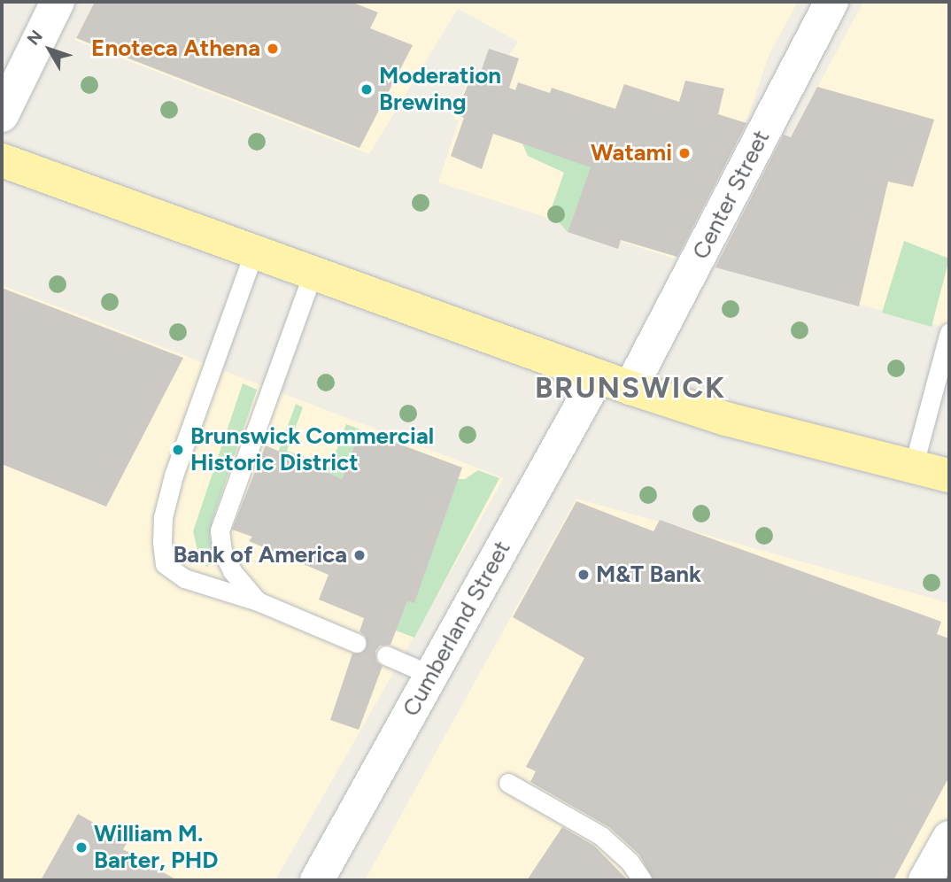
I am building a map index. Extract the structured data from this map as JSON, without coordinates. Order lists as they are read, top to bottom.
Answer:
{
  "streets": {
    "street": ["Center Street", "Cumberland Street"]
  },
  "districts": ["BRUNSWICK"],
  "places": [
    "Enoteca Athena",
    "Moderation Brewing",
    "Watami",
    "Brunswick Commercial Historic District",
    "Bank of America",
    "M&T Bank",
    "William M. Barter, PHD"
  ],
  "north": "top left"
}
